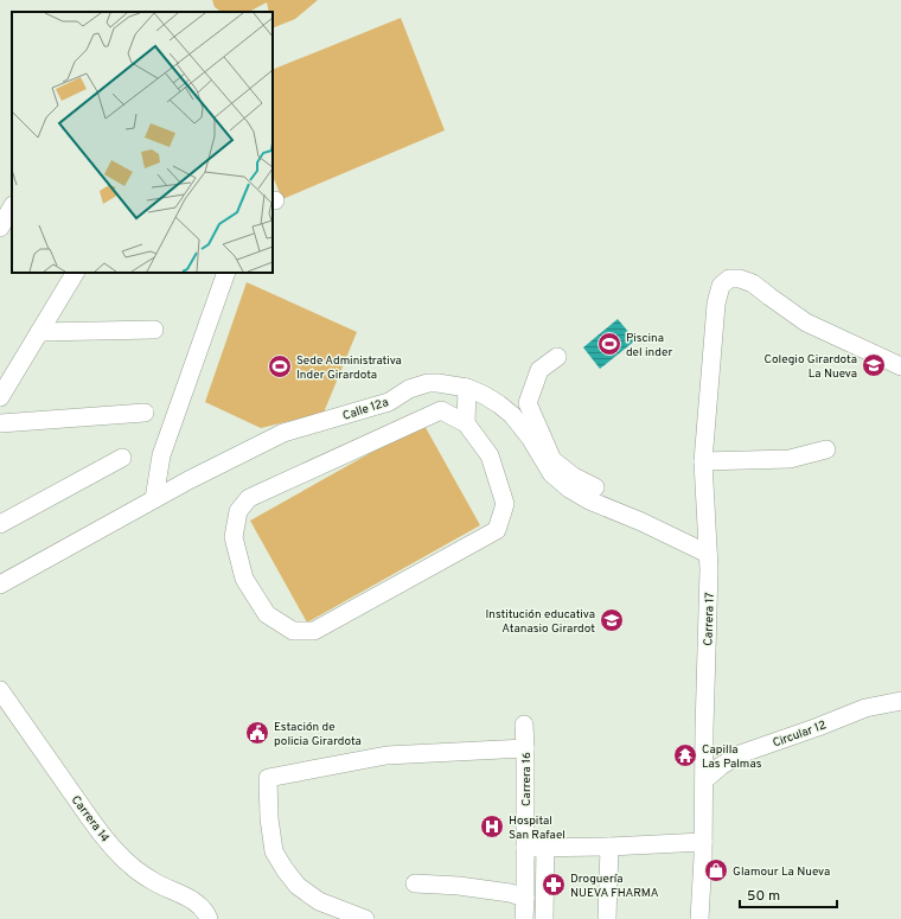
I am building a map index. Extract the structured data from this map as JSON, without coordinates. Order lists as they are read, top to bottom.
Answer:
{
  "streets": {
    "street": [
      "Calle 12a",
      "Carrera 17",
      "Circular 12",
      "Carrera 16",
      "Carrera 14"
    ]
  },
  "crossings": [
    ["Calle 12a", "Carrera 17"],
    ["Carrera 17", "Circular 12"]
  ],
  "places": {
    "sports": ["Piscina del inder", "Sede Administrativa Inder Girardota"],
    "school or university": ["Colegio Girardota La Nueva", "Institución educativa Atanasio Girardot"],
    "public building": ["Estación de policia Girardota"],
    "temple": ["Capilla Las Palmas"],
    "hospital": ["Hospital San Rafael"],
    "shop": ["Glamour La Nueva"],
    "pharmacy": ["Droguería NUEVA FHARMA"]
  },
  "scale_bar": "50 m"
}
